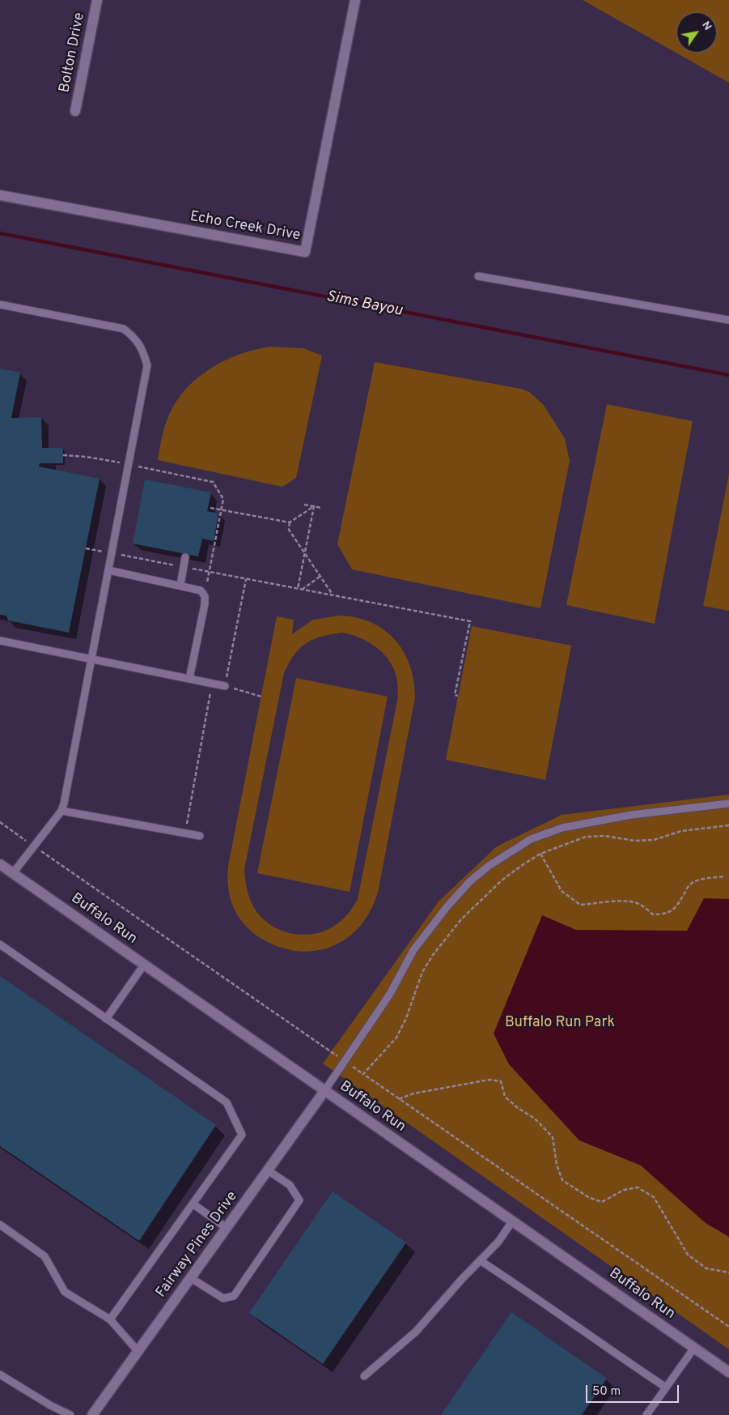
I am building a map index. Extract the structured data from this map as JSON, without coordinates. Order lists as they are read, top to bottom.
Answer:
{
  "streets": {
    "street": [
      "Bolton Drive",
      "Echo Creek Drive",
      "Buffalo Run",
      "Fairway Pines Drive"
    ]
  },
  "crossings": [
    ["Buffalo Run", "Fairway Pines Drive"]
  ],
  "water": ["Sims Bayou"],
  "parks": ["Buffalo Run Park"],
  "scale_bar": "50 m",
  "north": "top right"
}
